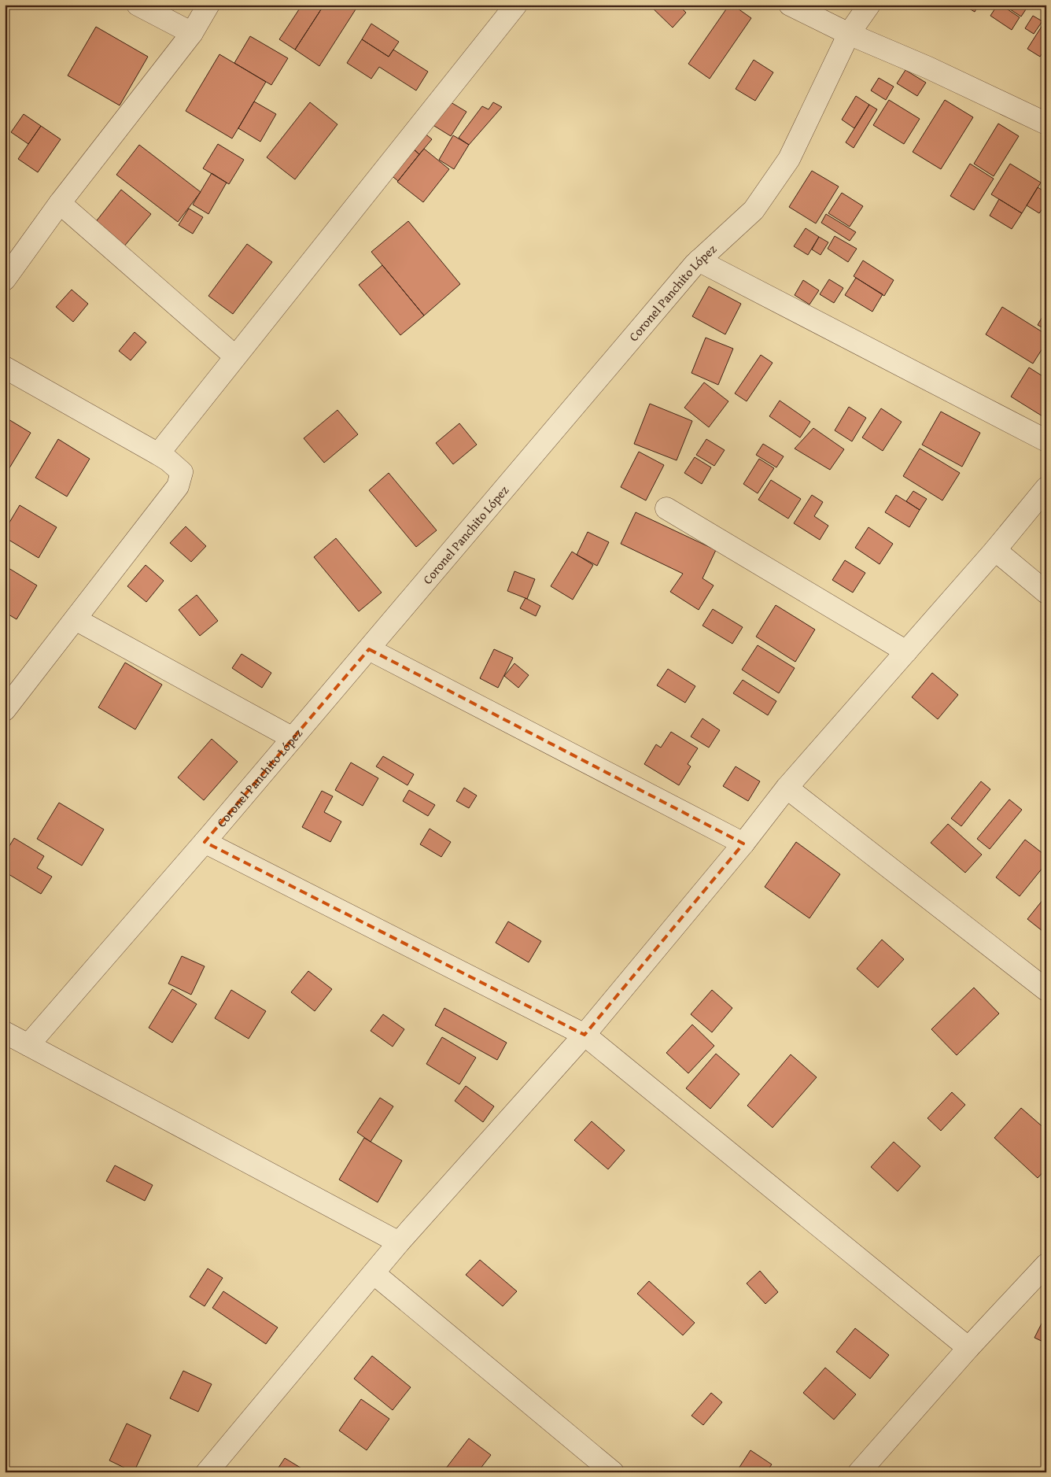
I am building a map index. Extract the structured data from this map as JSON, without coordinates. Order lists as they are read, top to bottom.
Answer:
{
  "streets": {
    "street": ["Coronel Panchito López"]
  }
}
